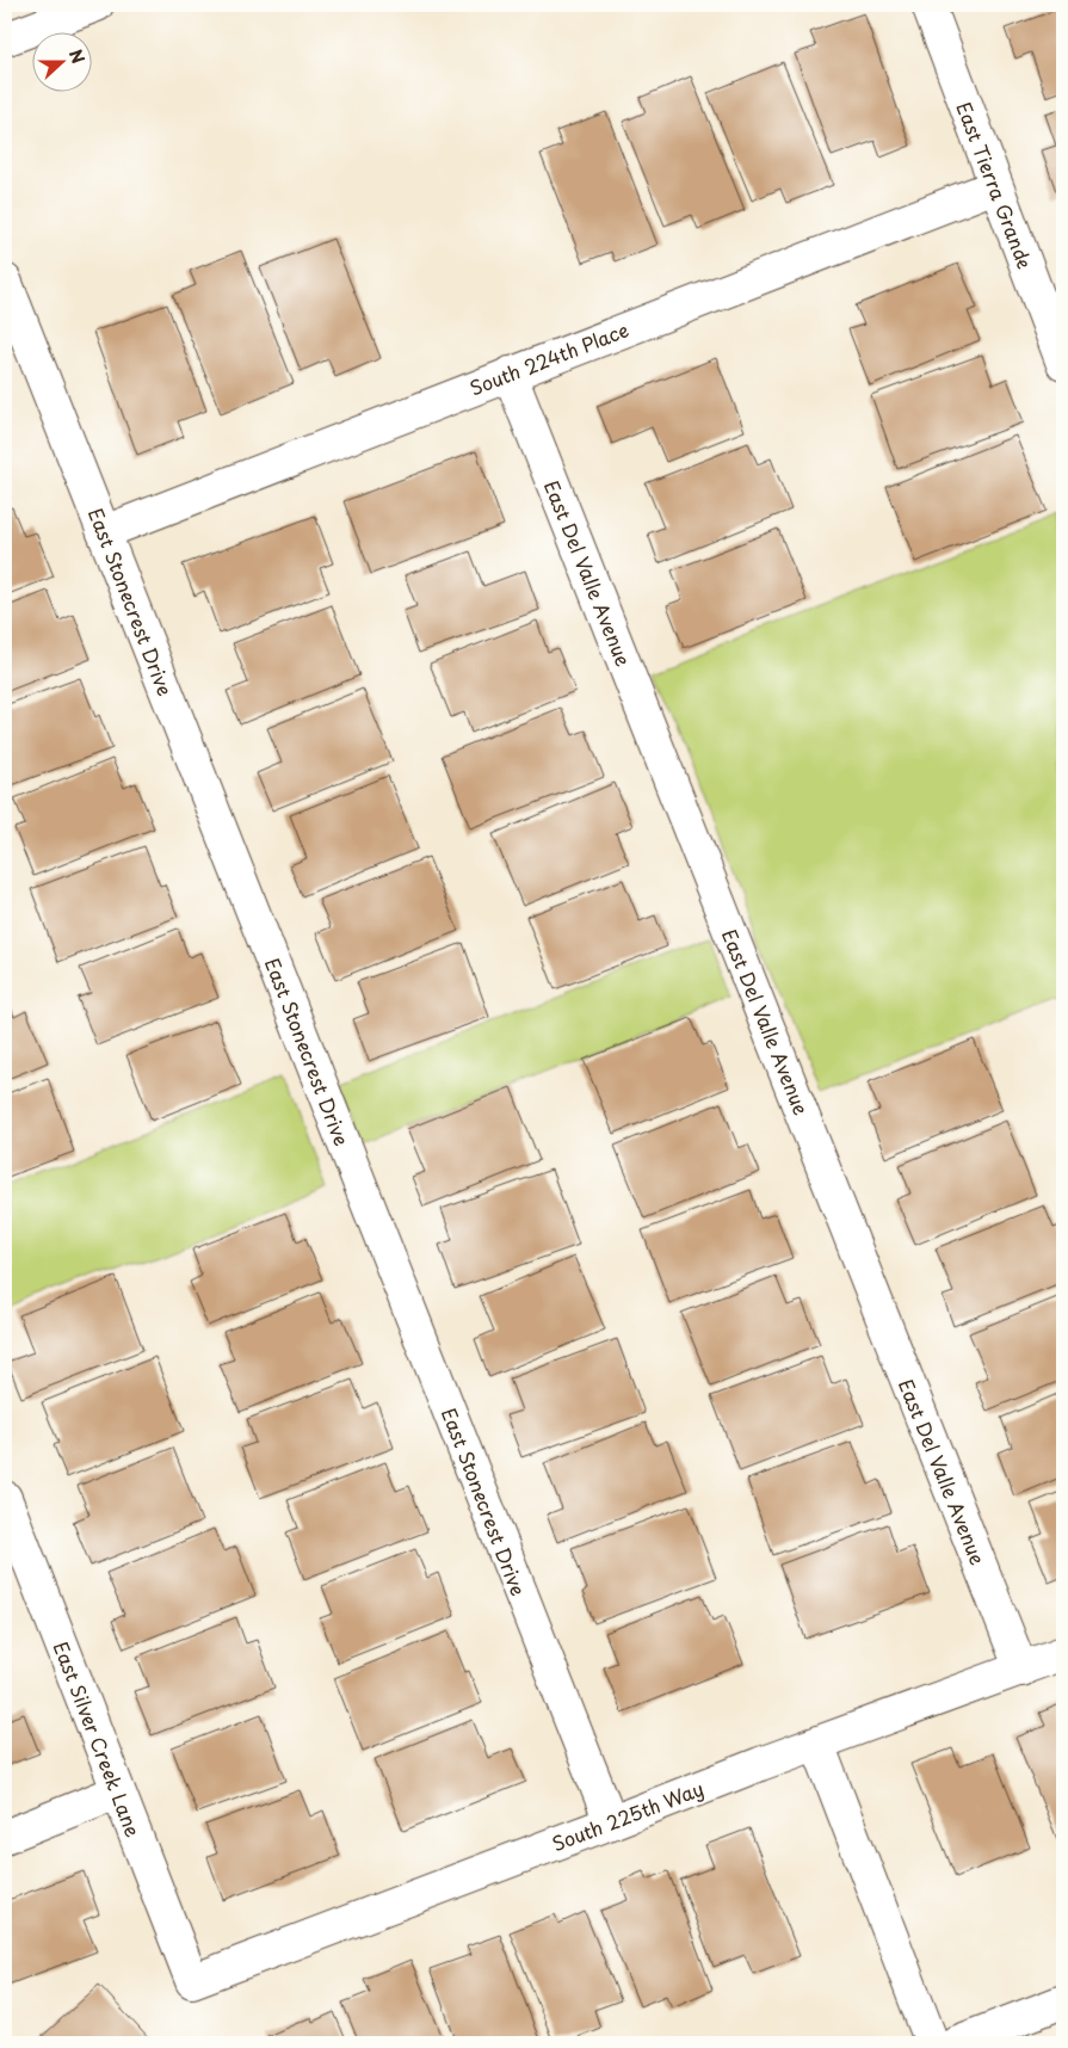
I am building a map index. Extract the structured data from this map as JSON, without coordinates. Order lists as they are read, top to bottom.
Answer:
{
  "streets": {
    "street": [
      "East Tierra Grande",
      "South 224th Place",
      "East Del Valle Avenue",
      "East Stonecrest Drive",
      "East Silver Creek Lane",
      "South 225th Way"
    ]
  },
  "crossings": [
    ["East Tierra Grande", "South 224th Place"],
    ["South 224th Place", "East Del Valle Avenue"],
    ["South 224th Place", "East Stonecrest Drive"],
    ["East Del Valle Avenue", "South 225th Way"],
    ["East Stonecrest Drive", "South 225th Way"],
    ["East Silver Creek Lane", "South 225th Way"]
  ],
  "north": "right"
}
